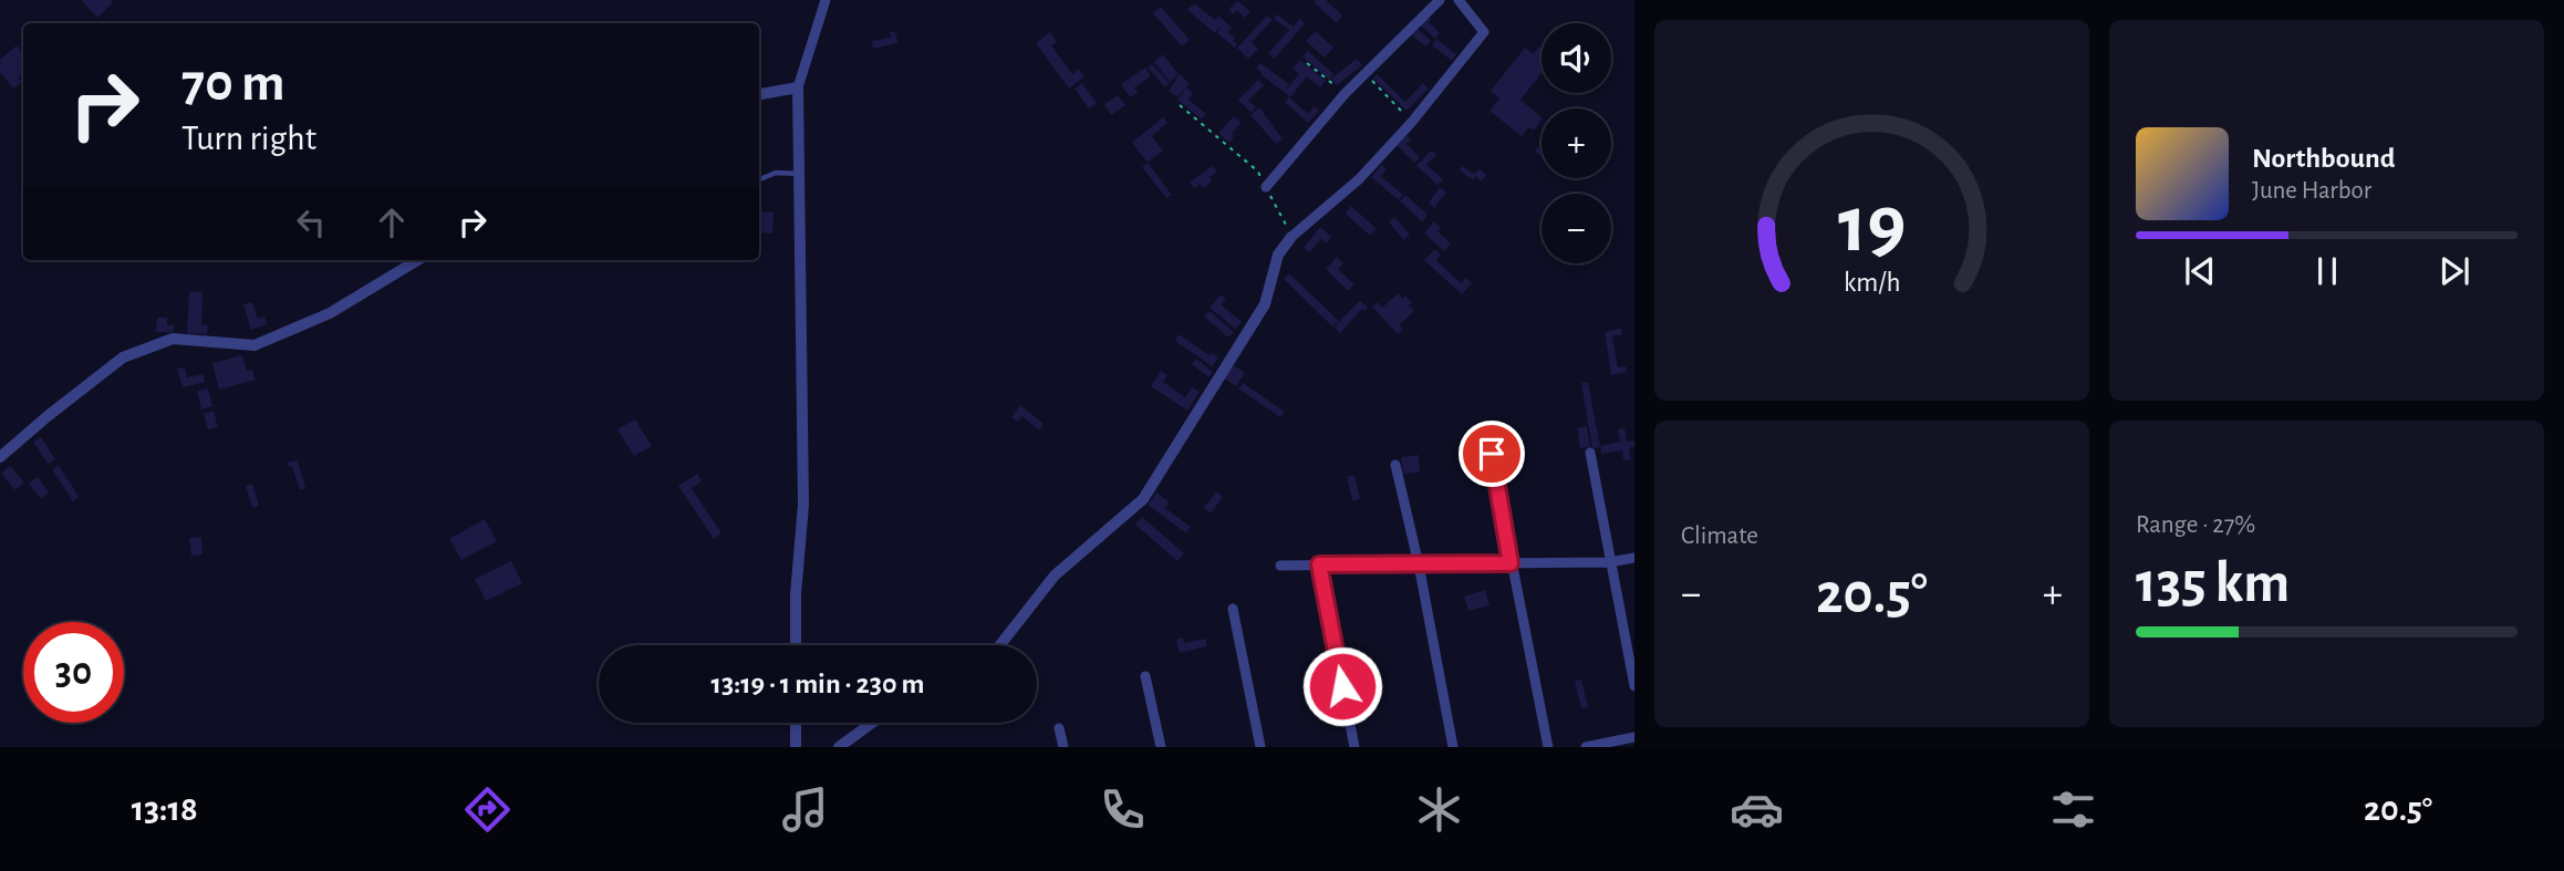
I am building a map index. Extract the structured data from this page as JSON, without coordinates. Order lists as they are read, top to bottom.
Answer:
{
  "page": {
    "map_buttons": ["+", "−"],
    "turn": ["70 m", "Turn right"],
    "song": ["Northbound", "June Harbor"],
    "tile": [
      "Climate",
      ["Range · 27%", "135 km"]
    ],
    "heat": ["−", "20.5°", "+"],
    "limit": "30",
    "trip": "13:19 · 1 min · 230 m",
    "tabs": ["13:18", "20.5°"],
    "gauge": ["19", "km/h"]
  }
}
